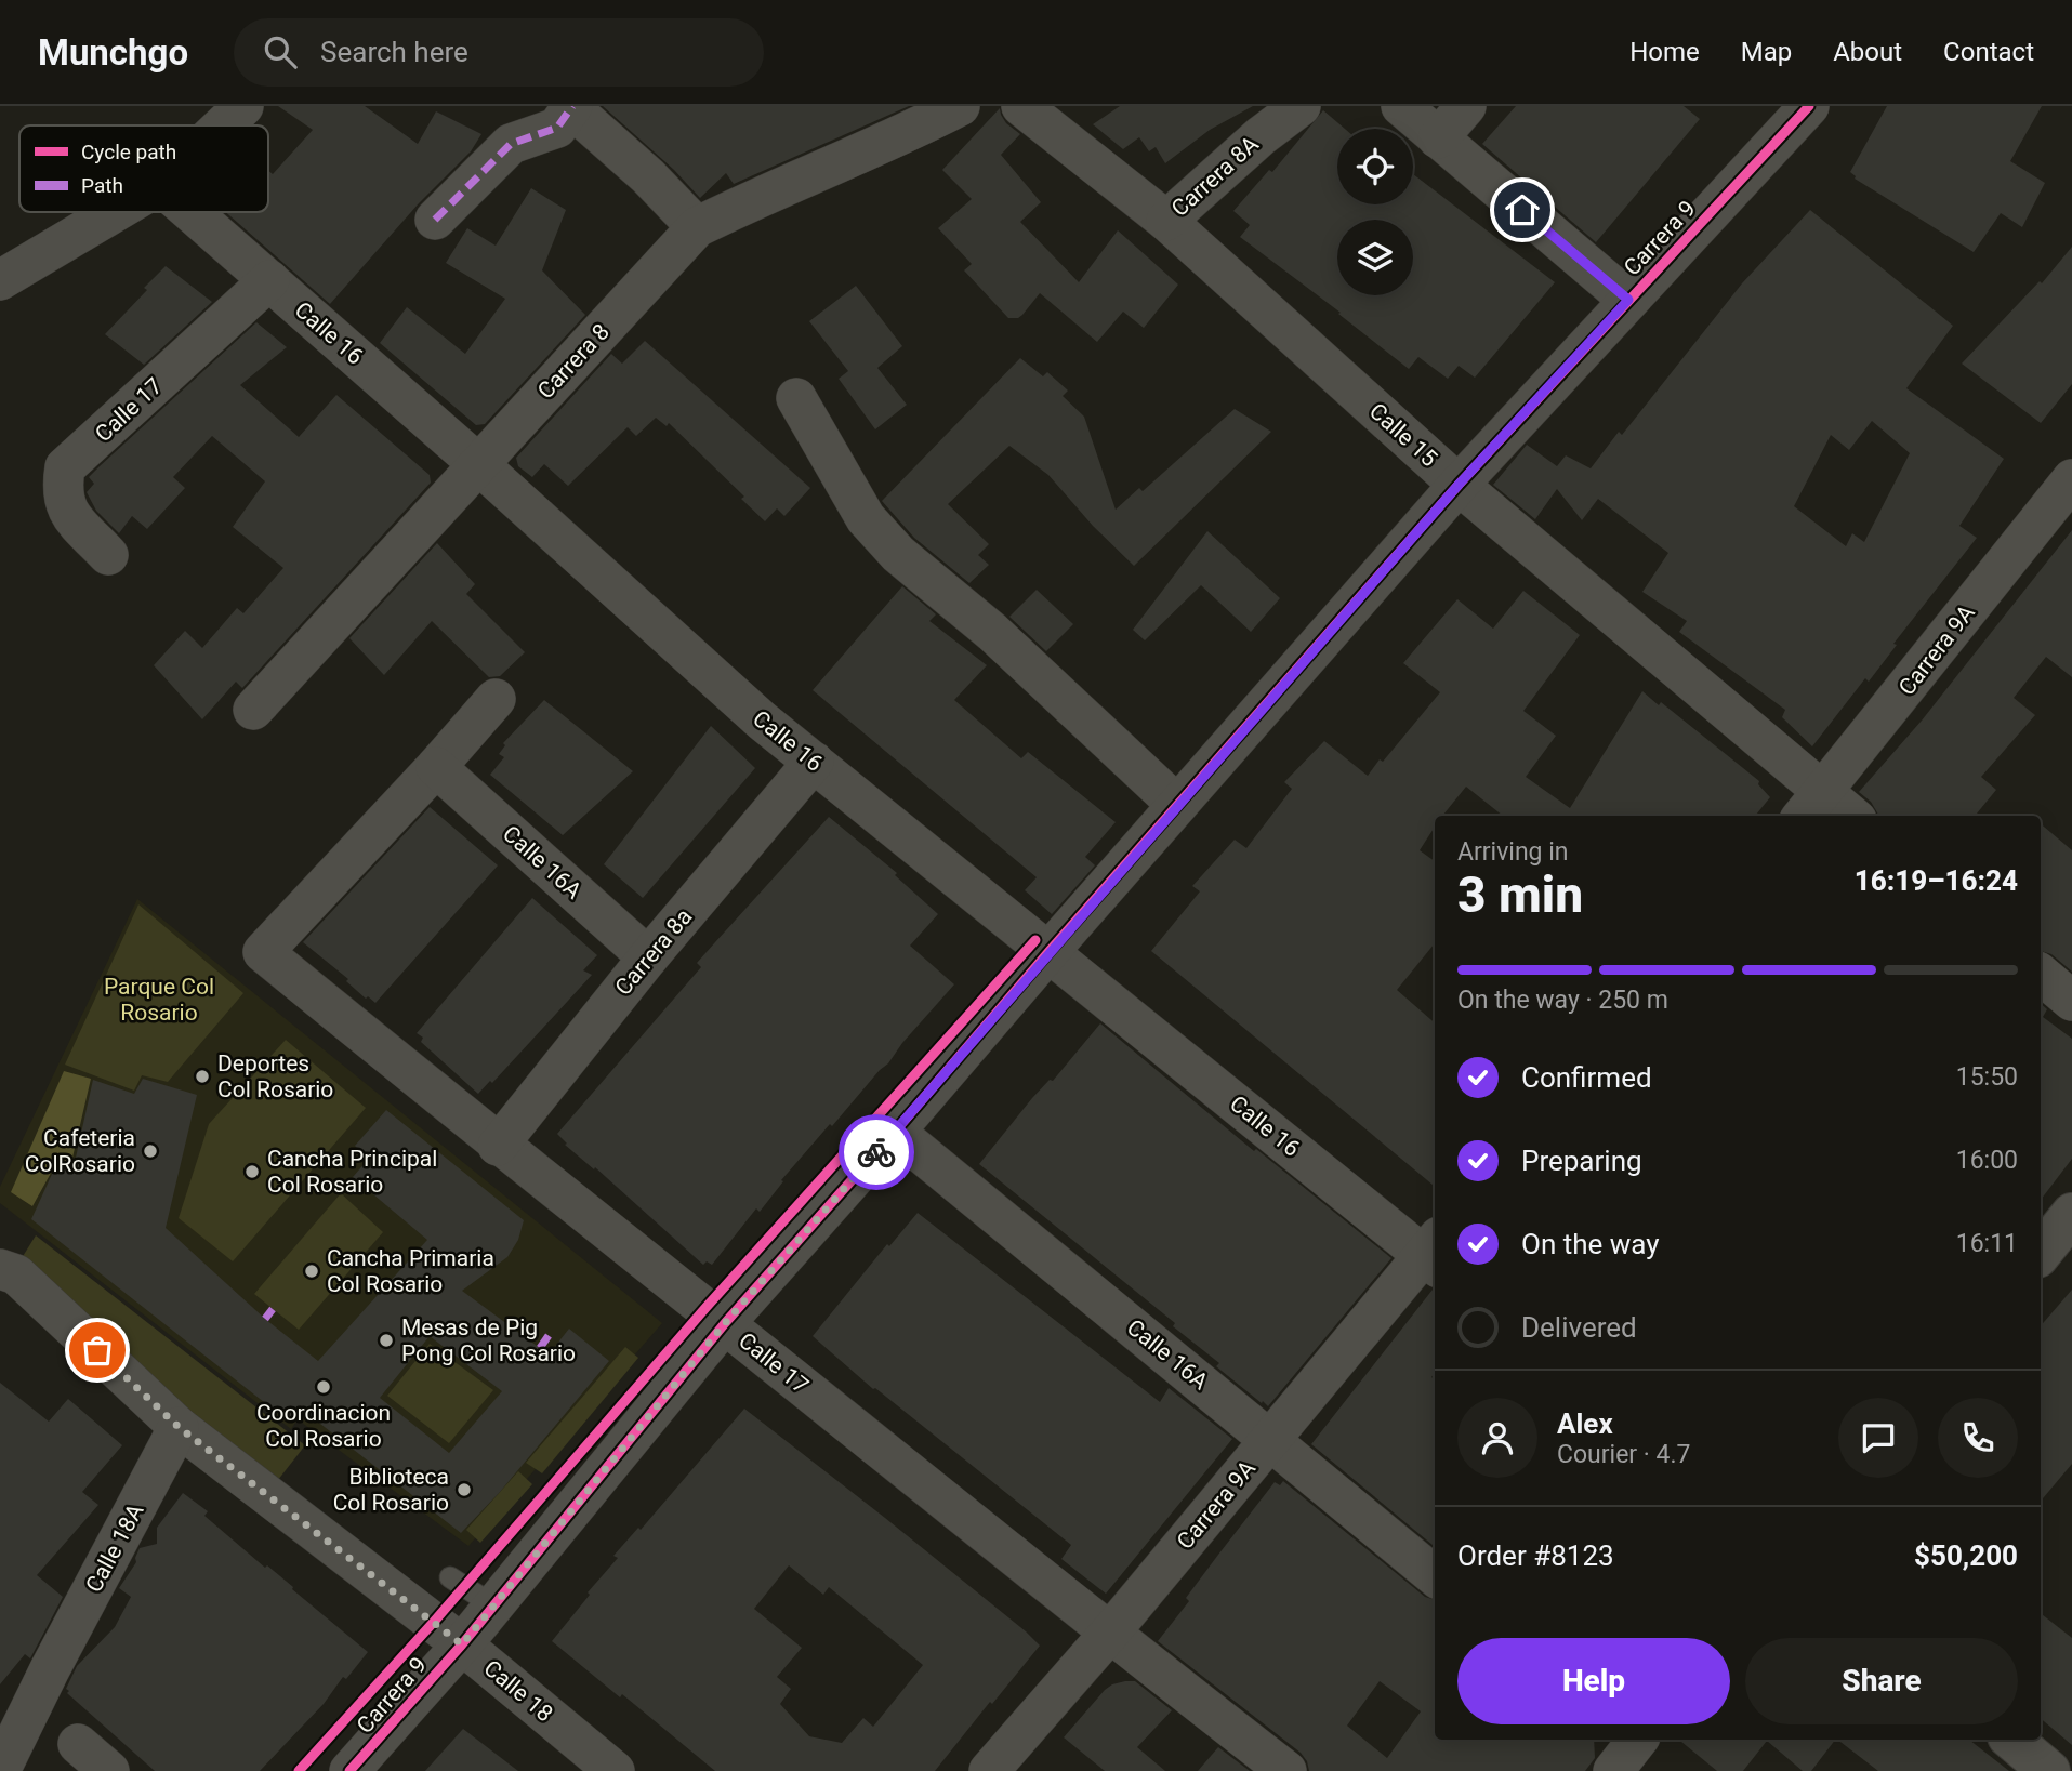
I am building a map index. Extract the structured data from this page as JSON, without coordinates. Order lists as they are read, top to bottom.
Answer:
{
  "streets": {
    "street": [
      "Carrera 8A",
      "Carrera 9",
      "Calle 16",
      "Carrera 8",
      "Calle 17",
      "Calle 15",
      "Carrera 9A",
      "Calle 16A",
      "Carrera 8a",
      "Calle 18A",
      "Calle 18"
    ]
  },
  "crossings": [
    ["Carrera 8A", "Calle 15"],
    ["Carrera 9", "Calle 16"],
    ["Carrera 9", "Calle 17"],
    ["Carrera 9", "Calle 15"],
    ["Carrera 9", "Calle 16A"],
    ["Carrera 9", "Calle 18"],
    ["Calle 16", "Carrera 8"],
    ["Calle 16", "Calle 17"],
    ["Calle 16", "Carrera 9A"],
    ["Calle 16", "Carrera 8a"],
    ["Calle 17", "Carrera 9A"],
    ["Calle 17", "Calle 16A"],
    ["Calle 17", "Carrera 8a"],
    ["Calle 15", "Carrera 9A"],
    ["Carrera 9A", "Calle 16A"],
    ["Calle 16A", "Carrera 8a"],
    ["Calle 18A", "Calle 18"]
  ],
  "parks": ["Parque Col Rosario"],
  "places": [
    "Deportes Col Rosario",
    "Cafeteria ColRosario",
    "Cancha Principal Col Rosario",
    "Cancha Primaria Col Rosario",
    "Mesas de Pig Pong Col Rosario",
    "Coordinacion Col Rosario",
    "Biblioteca Col Rosario"
  ],
  "legend": ["Cycle path", "Path"],
  "page": {
    "header": "Munchgo",
    "search": "Search here",
    "nav": [
      "Home",
      "Map",
      "About",
      "Contact"
    ],
    "heading": ["3 min", "Arriving in", "16:19–16:24"],
    "panel": [
      "Alex",
      "Courier · 4.7",
      "Order #8123",
      "$50,200"
    ],
    "bar": "On the way · 250 m",
    "list": [
      ["Confirmed", "15:50"],
      ["Preparing", "16:00"],
      ["On the way", "16:11"],
      "Delivered"
    ],
    "buttons": ["Help", "Share"]
  }
}
